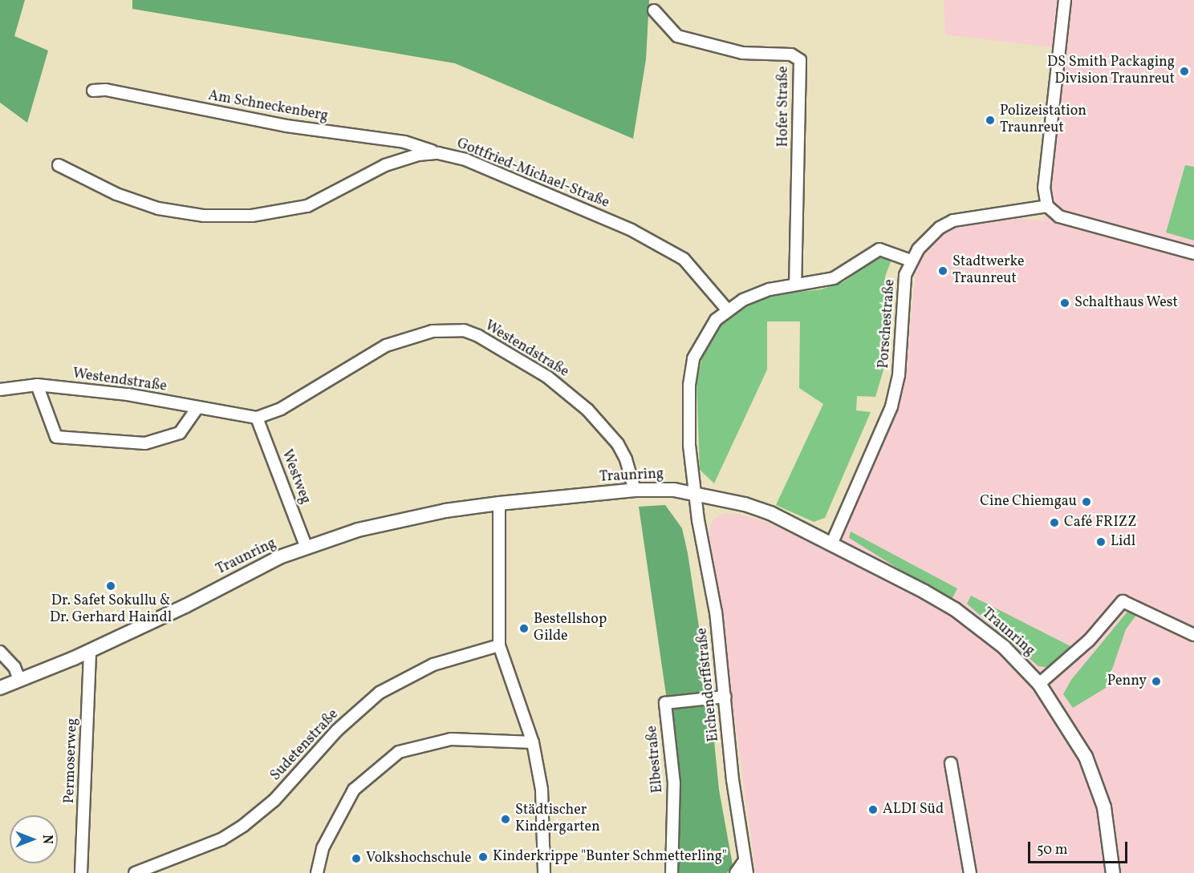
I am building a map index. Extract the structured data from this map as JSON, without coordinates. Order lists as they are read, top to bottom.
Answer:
{
  "streets": {
    "street": [
      "Am Schneckenberg",
      "Hofer Straße",
      "Gottfried-Michael-Straße",
      "Porschestraße",
      "Westendstraße",
      "Traunring",
      "Westweg",
      "Eichendorffstraße",
      "Sudetenstraße",
      "Elbestraße",
      "Permoserweg"
    ]
  },
  "crossings": [
    ["Am Schneckenberg", "Gottfried-Michael-Straße"],
    ["Porschestraße", "Traunring"],
    ["Westendstraße", "Traunring"],
    ["Westendstraße", "Westweg"],
    ["Traunring", "Westweg"],
    ["Traunring", "Eichendorffstraße"],
    ["Traunring", "Permoserweg"],
    ["Eichendorffstraße", "Elbestraße"]
  ],
  "places": [
    "DS Smith Packaging Division Traunreut",
    "Polizeistation Traunreut",
    "Stadtwerke Traunreut",
    "Schalthaus West",
    "Cine Chiemgau",
    "Café FRIZZ",
    "Lidl",
    "Dr. Safet Sokullu & Dr. Gerhard Haindl",
    "Bestellshop Gilde",
    "Penny",
    "ALDI Süd",
    "Städtischer Kindergarten",
    "Kinderkrippe \"Bunter Schmetterling\"",
    "Volkshochschule"
  ],
  "scale_bar": "50 m",
  "north": "right"
}
